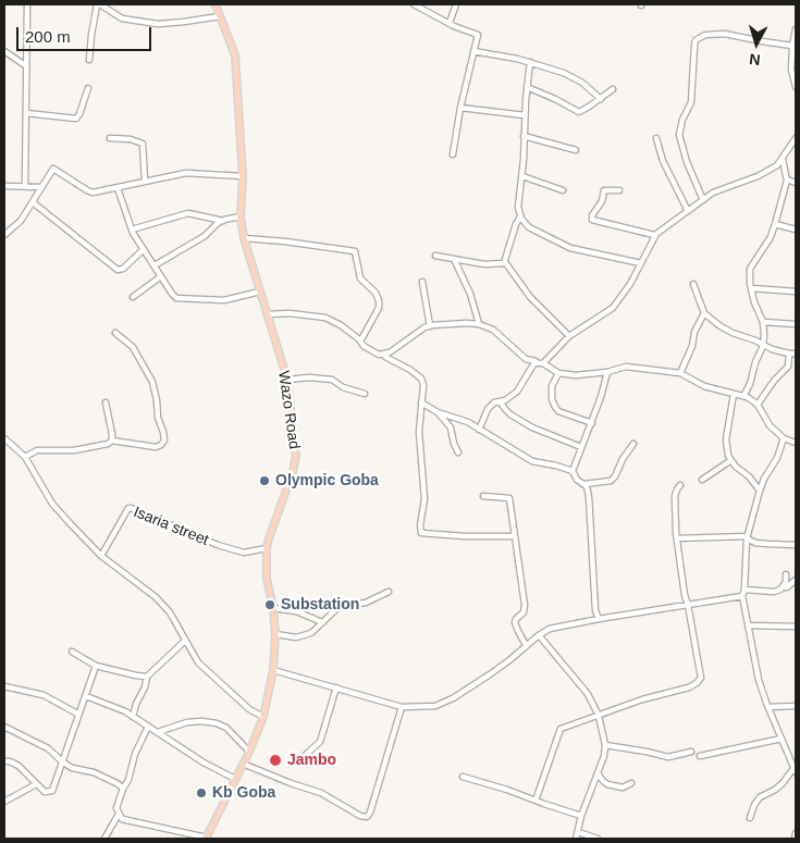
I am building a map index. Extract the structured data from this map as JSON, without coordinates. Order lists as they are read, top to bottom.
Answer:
{
  "streets": {
    "main road": ["Wazo Road"],
    "street": ["Isaria street"]
  },
  "crossings": [
    ["Wazo Road", "Isaria street"]
  ],
  "places": [
    "Olympic Goba",
    "Substation",
    "Jambo",
    "Kb Goba"
  ],
  "scale_bar": "200 m",
  "north": "bottom"
}
